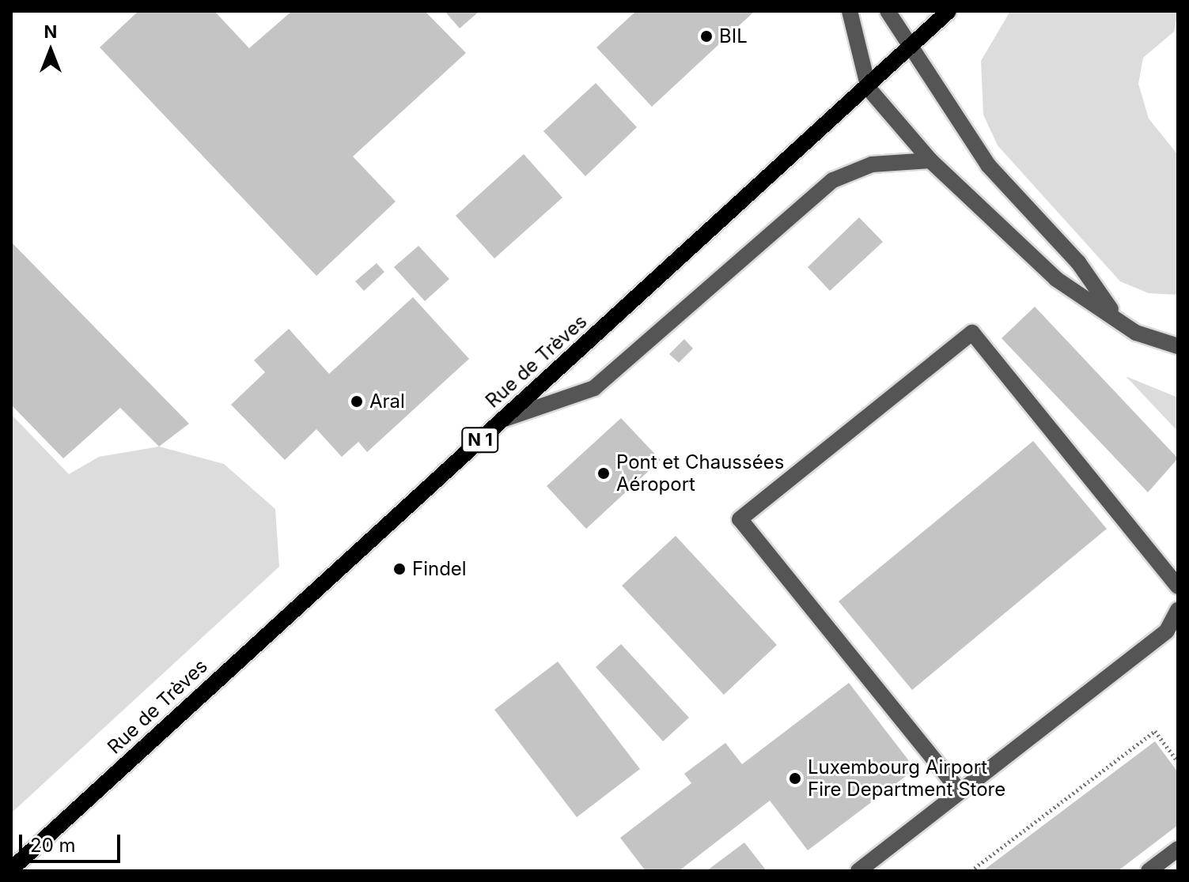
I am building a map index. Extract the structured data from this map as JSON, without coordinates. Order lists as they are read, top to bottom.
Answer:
{
  "streets": {
    "main road": ["Rue de Trèves", "N 1"]
  },
  "places": [
    "BIL",
    "Aral",
    "Pont et Chaussées Aéroport",
    "Findel",
    "Luxembourg Airport Fire Department Store"
  ],
  "scale_bar": "20 m",
  "north": "top"
}
